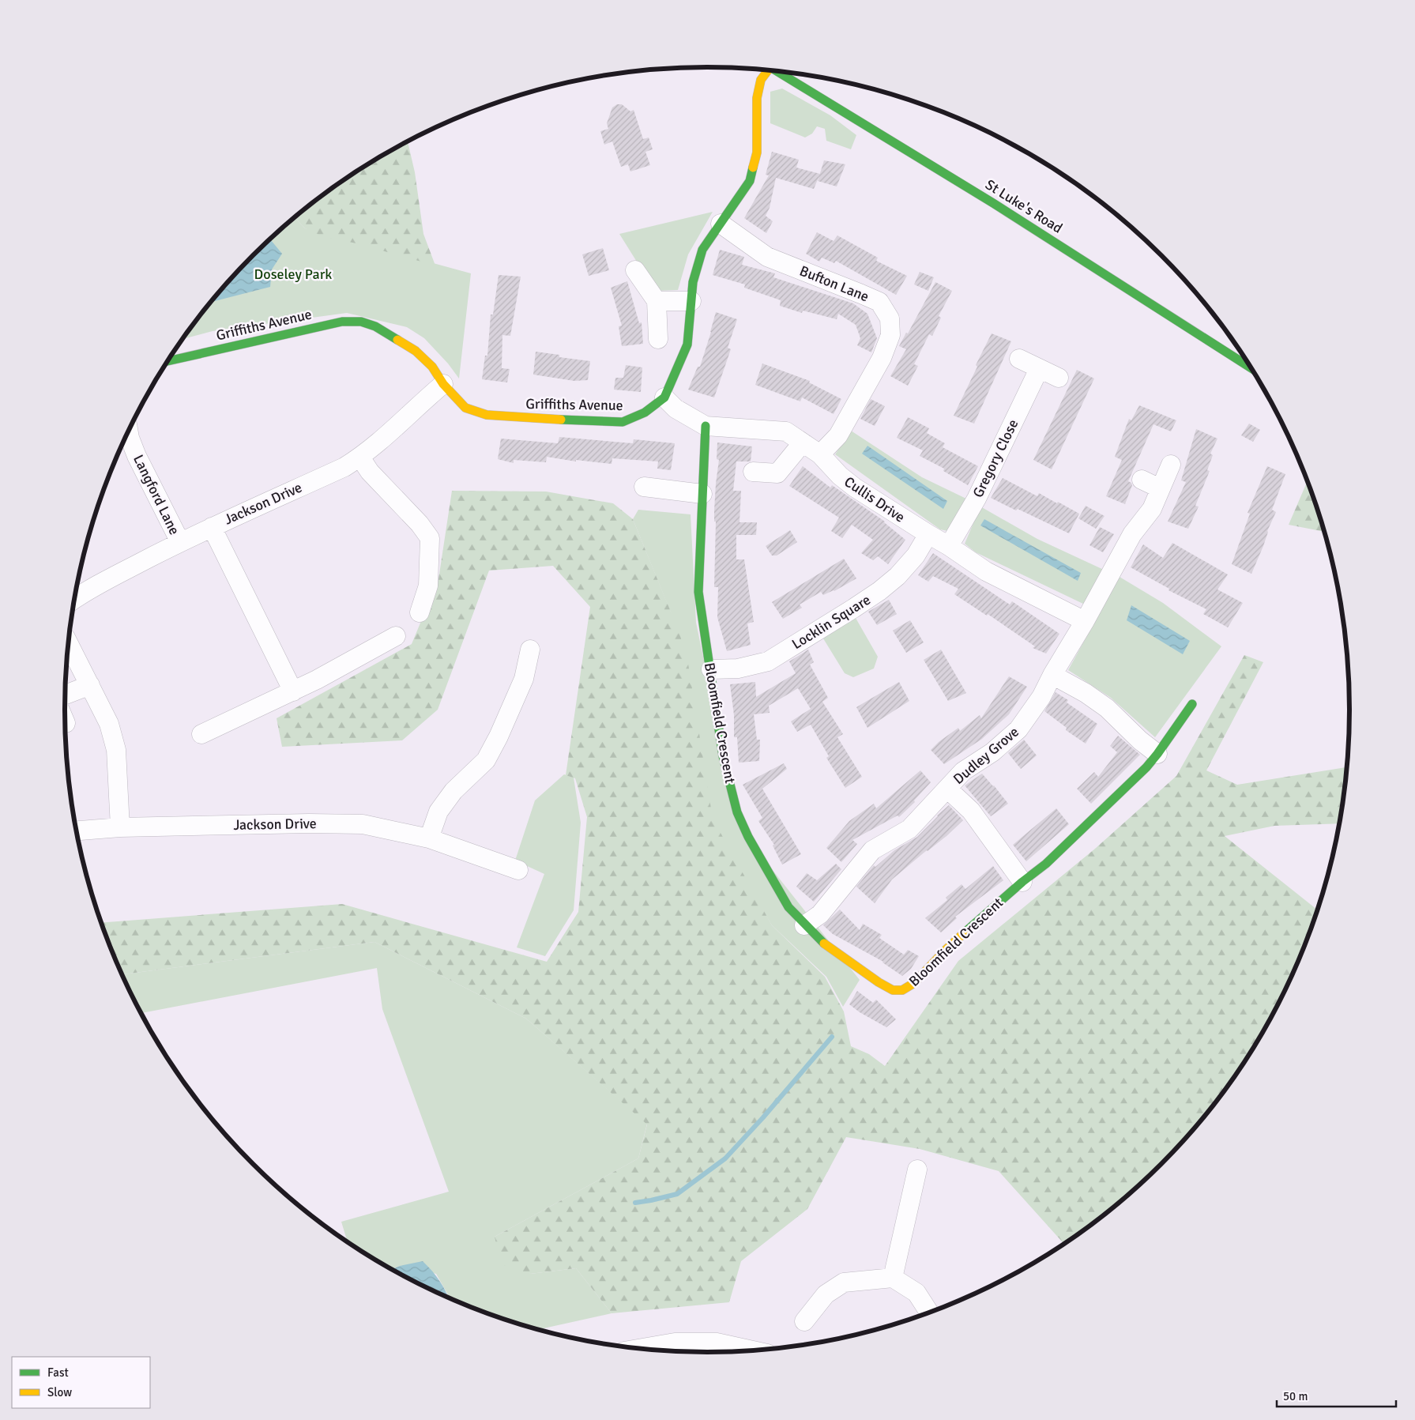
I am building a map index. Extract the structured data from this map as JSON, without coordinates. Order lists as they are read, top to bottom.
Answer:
{
  "streets": {
    "street": [
      "St Luke's Road",
      "Bufton Lane",
      "Griffiths Avenue",
      "Gregory Close",
      "Langford Lane",
      "Cullis Drive",
      "Jackson Drive",
      "Locklin Square",
      "Bloomfield Crescent",
      "Dudley Grove"
    ]
  },
  "crossings": [
    ["Bufton Lane", "Griffiths Avenue"],
    ["Bufton Lane", "Cullis Drive"],
    ["Griffiths Avenue", "Cullis Drive"],
    ["Griffiths Avenue", "Jackson Drive"],
    ["Gregory Close", "Cullis Drive"],
    ["Langford Lane", "Jackson Drive"],
    ["Cullis Drive", "Locklin Square"],
    ["Cullis Drive", "Bloomfield Crescent"],
    ["Cullis Drive", "Dudley Grove"],
    ["Locklin Square", "Bloomfield Crescent"],
    ["Bloomfield Crescent", "Dudley Grove"]
  ],
  "parks": ["Doseley Park"],
  "legend": ["Fast", "Slow"],
  "scale_bar": "50 m"
}
